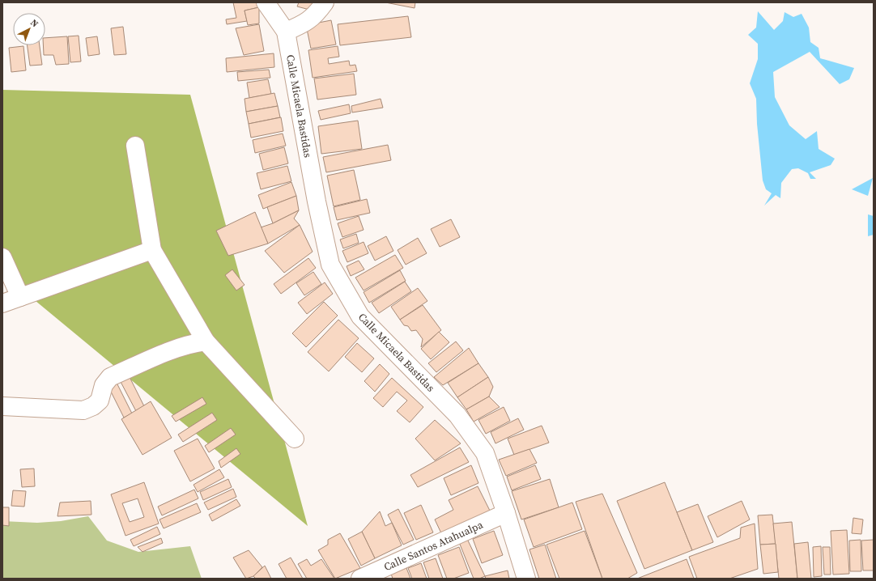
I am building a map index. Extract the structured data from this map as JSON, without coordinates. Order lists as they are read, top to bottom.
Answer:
{
  "streets": {
    "street": ["Calle Micaela Bastidas", "Calle Santos Atahualpa"]
  },
  "crossings": [
    ["Calle Micaela Bastidas", "Calle Santos Atahualpa"]
  ],
  "north": "top right"
}
